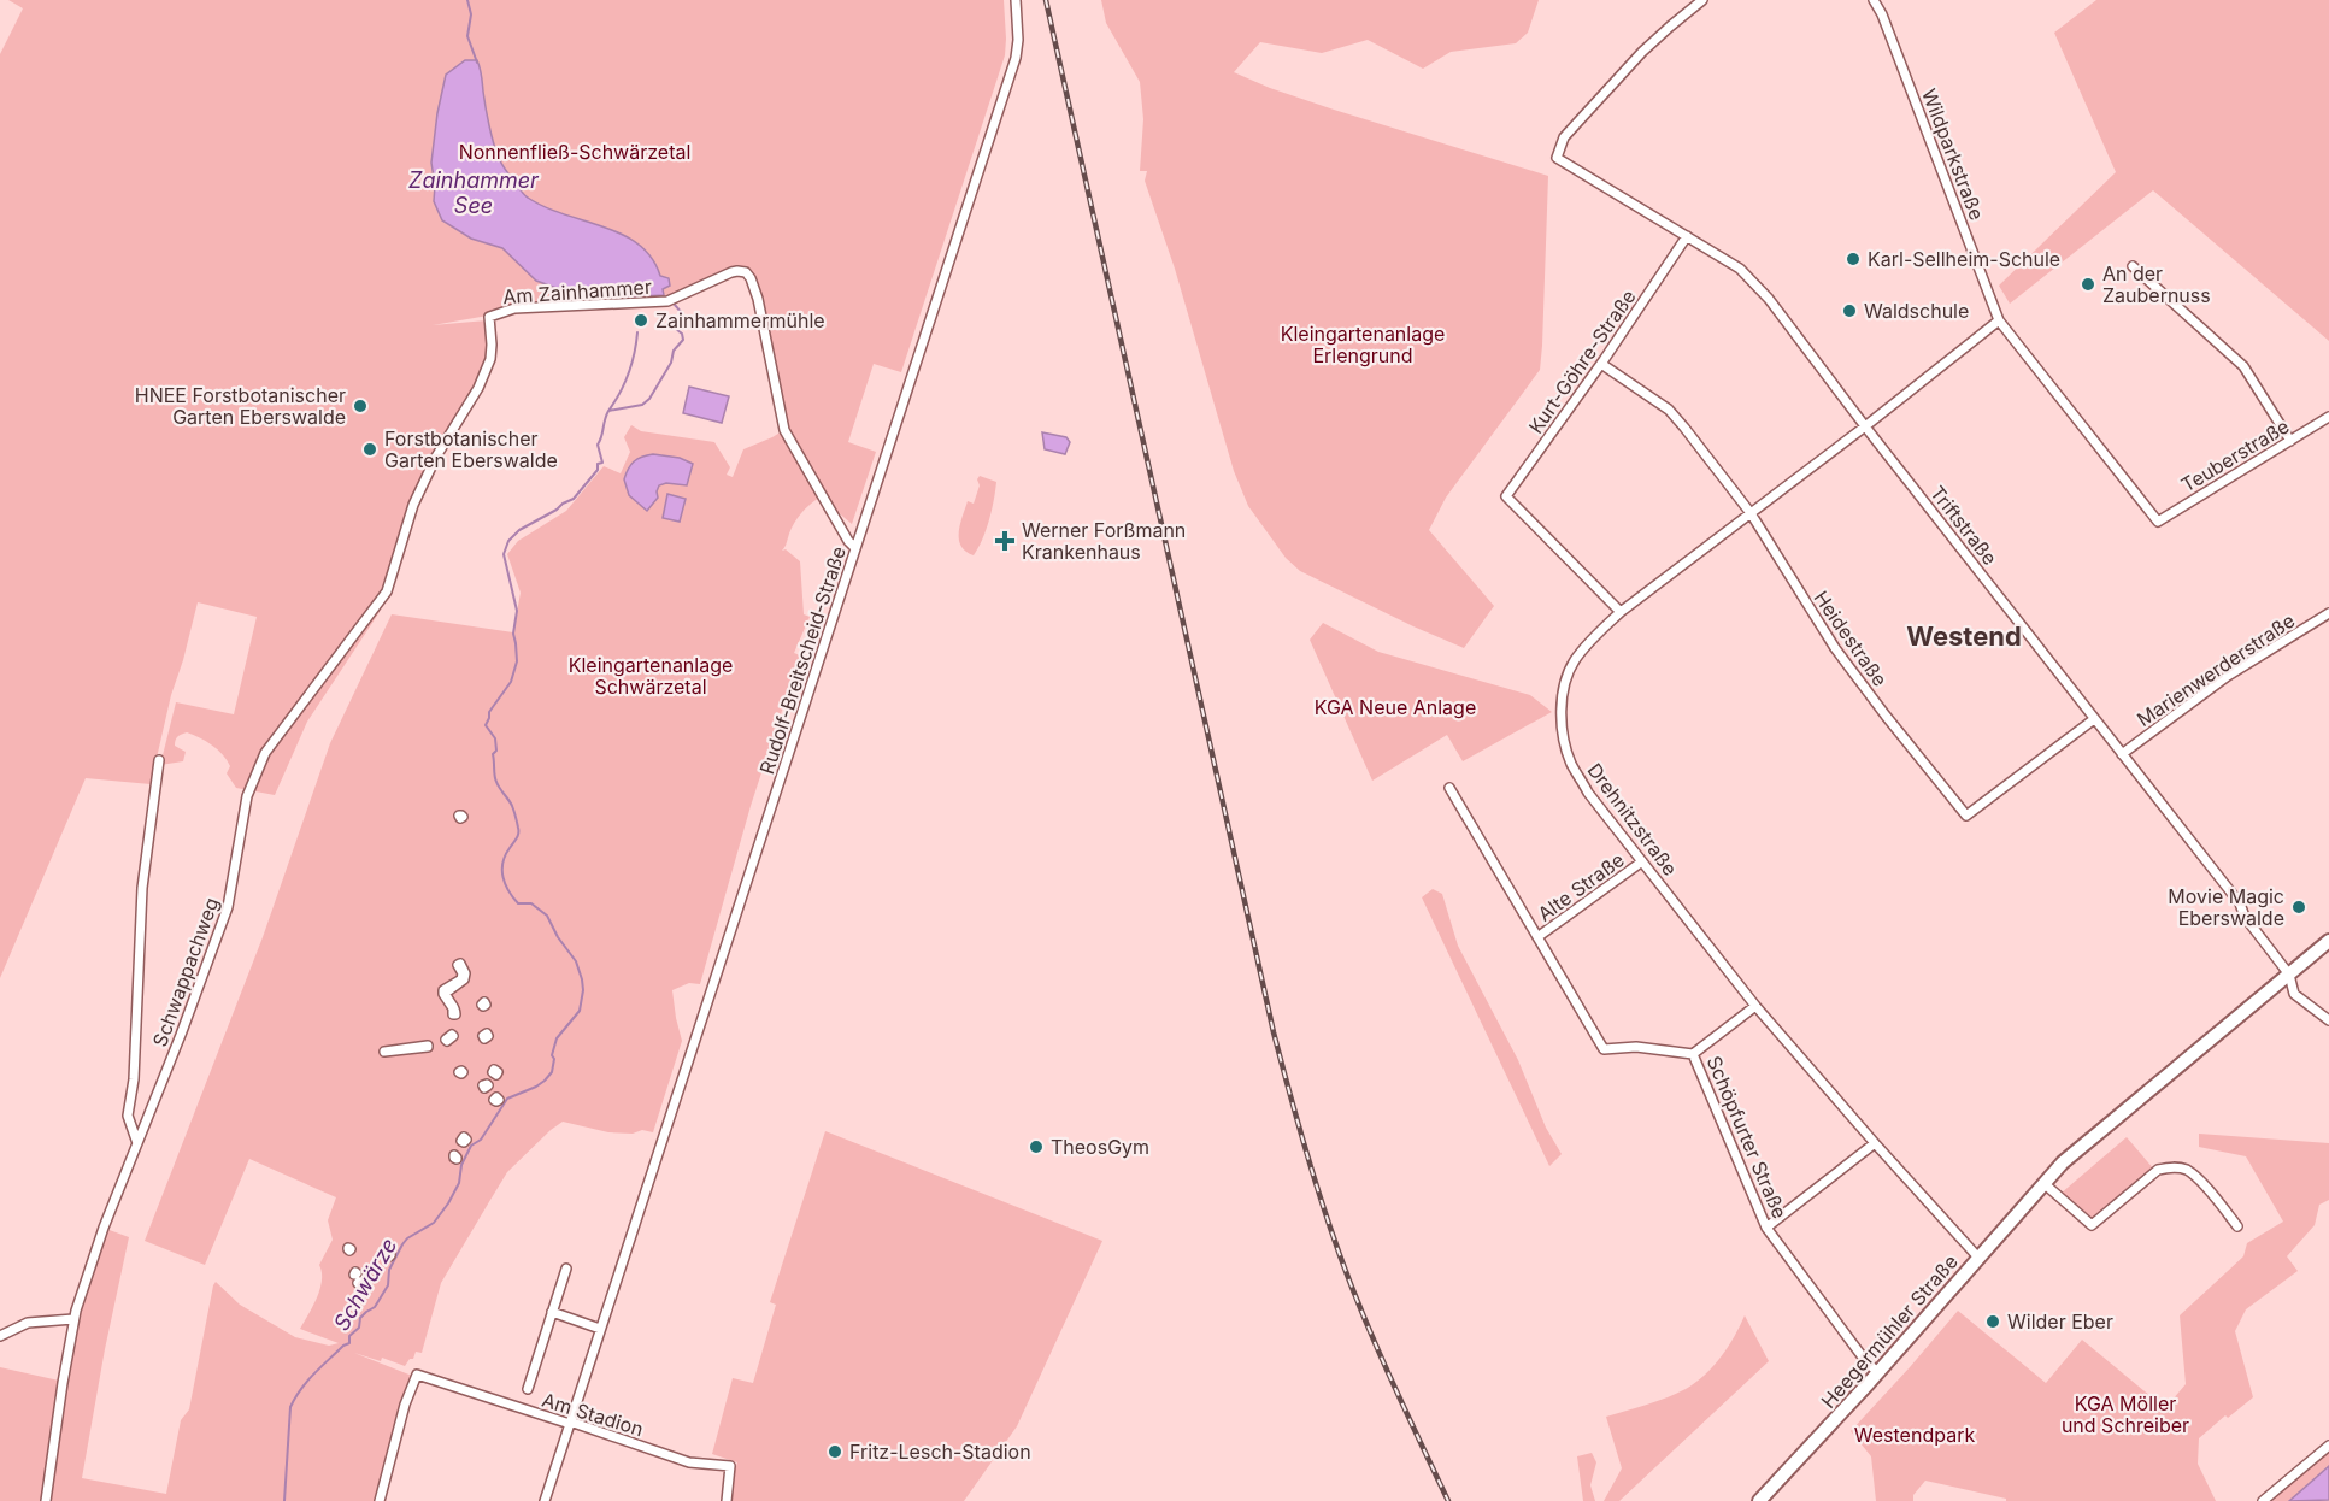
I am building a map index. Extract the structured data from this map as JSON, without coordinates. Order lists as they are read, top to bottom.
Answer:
{
  "streets": {
    "main road": ["Heegermühler Straße"],
    "street": [
      "Wildparkstraße",
      "Am Zainhammer",
      "Kurt-Göhre-Straße",
      "Teuberstraße",
      "Triftstraße",
      "Heidestraße",
      "Rudolf-Breitscheid-Straße",
      "Marienwerderstraße",
      "Drehnitzstraße",
      "Alte Straße",
      "Schwappachweg",
      "Schöpfurter Straße",
      "Am Stadion"
    ]
  },
  "crossings": [
    ["Wildparkstraße", "Teuberstraße"],
    ["Wildparkstraße", "Drehnitzstraße"],
    ["Am Zainhammer", "Rudolf-Breitscheid-Straße"],
    ["Am Zainhammer", "Schwappachweg"],
    ["Kurt-Göhre-Straße", "Triftstraße"],
    ["Kurt-Göhre-Straße", "Heidestraße"],
    ["Kurt-Göhre-Straße", "Drehnitzstraße"],
    ["Triftstraße", "Heidestraße"],
    ["Triftstraße", "Marienwerderstraße"],
    ["Triftstraße", "Drehnitzstraße"],
    ["Triftstraße", "Heegermühler Straße"],
    ["Heidestraße", "Drehnitzstraße"],
    ["Rudolf-Breitscheid-Straße", "Am Stadion"],
    ["Drehnitzstraße", "Alte Straße"],
    ["Drehnitzstraße", "Heegermühler Straße"],
    ["Alte Straße", "Schöpfurter Straße"],
    ["Schöpfurter Straße", "Heegermühler Straße"]
  ],
  "districts": ["Westend"],
  "water": ["Zainhammer See", "Schwärze"],
  "parks": [
    "Nonnenfließ-Schwärzetal",
    "Kleingartenanlage Erlengrund",
    "Kleingartenanlage Schwärzetal",
    "KGA Neue Anlage",
    "KGA Möller und Schreiber",
    "Westendpark"
  ],
  "places": {
    "other": [
      "Karl-Sellheim-Schule",
      "An der Zaubernuss",
      "Waldschule",
      "Zainhammermühle",
      "HNEE Forstbotanischer Garten Eberswalde",
      "Forstbotanischer Garten Eberswalde",
      "Movie Magic Eberswalde",
      "TheosGym",
      "Wilder Eber",
      "Fritz-Lesch-Stadion"
    ],
    "health": ["Werner Forßmann Krankenhaus"]
  }
}
